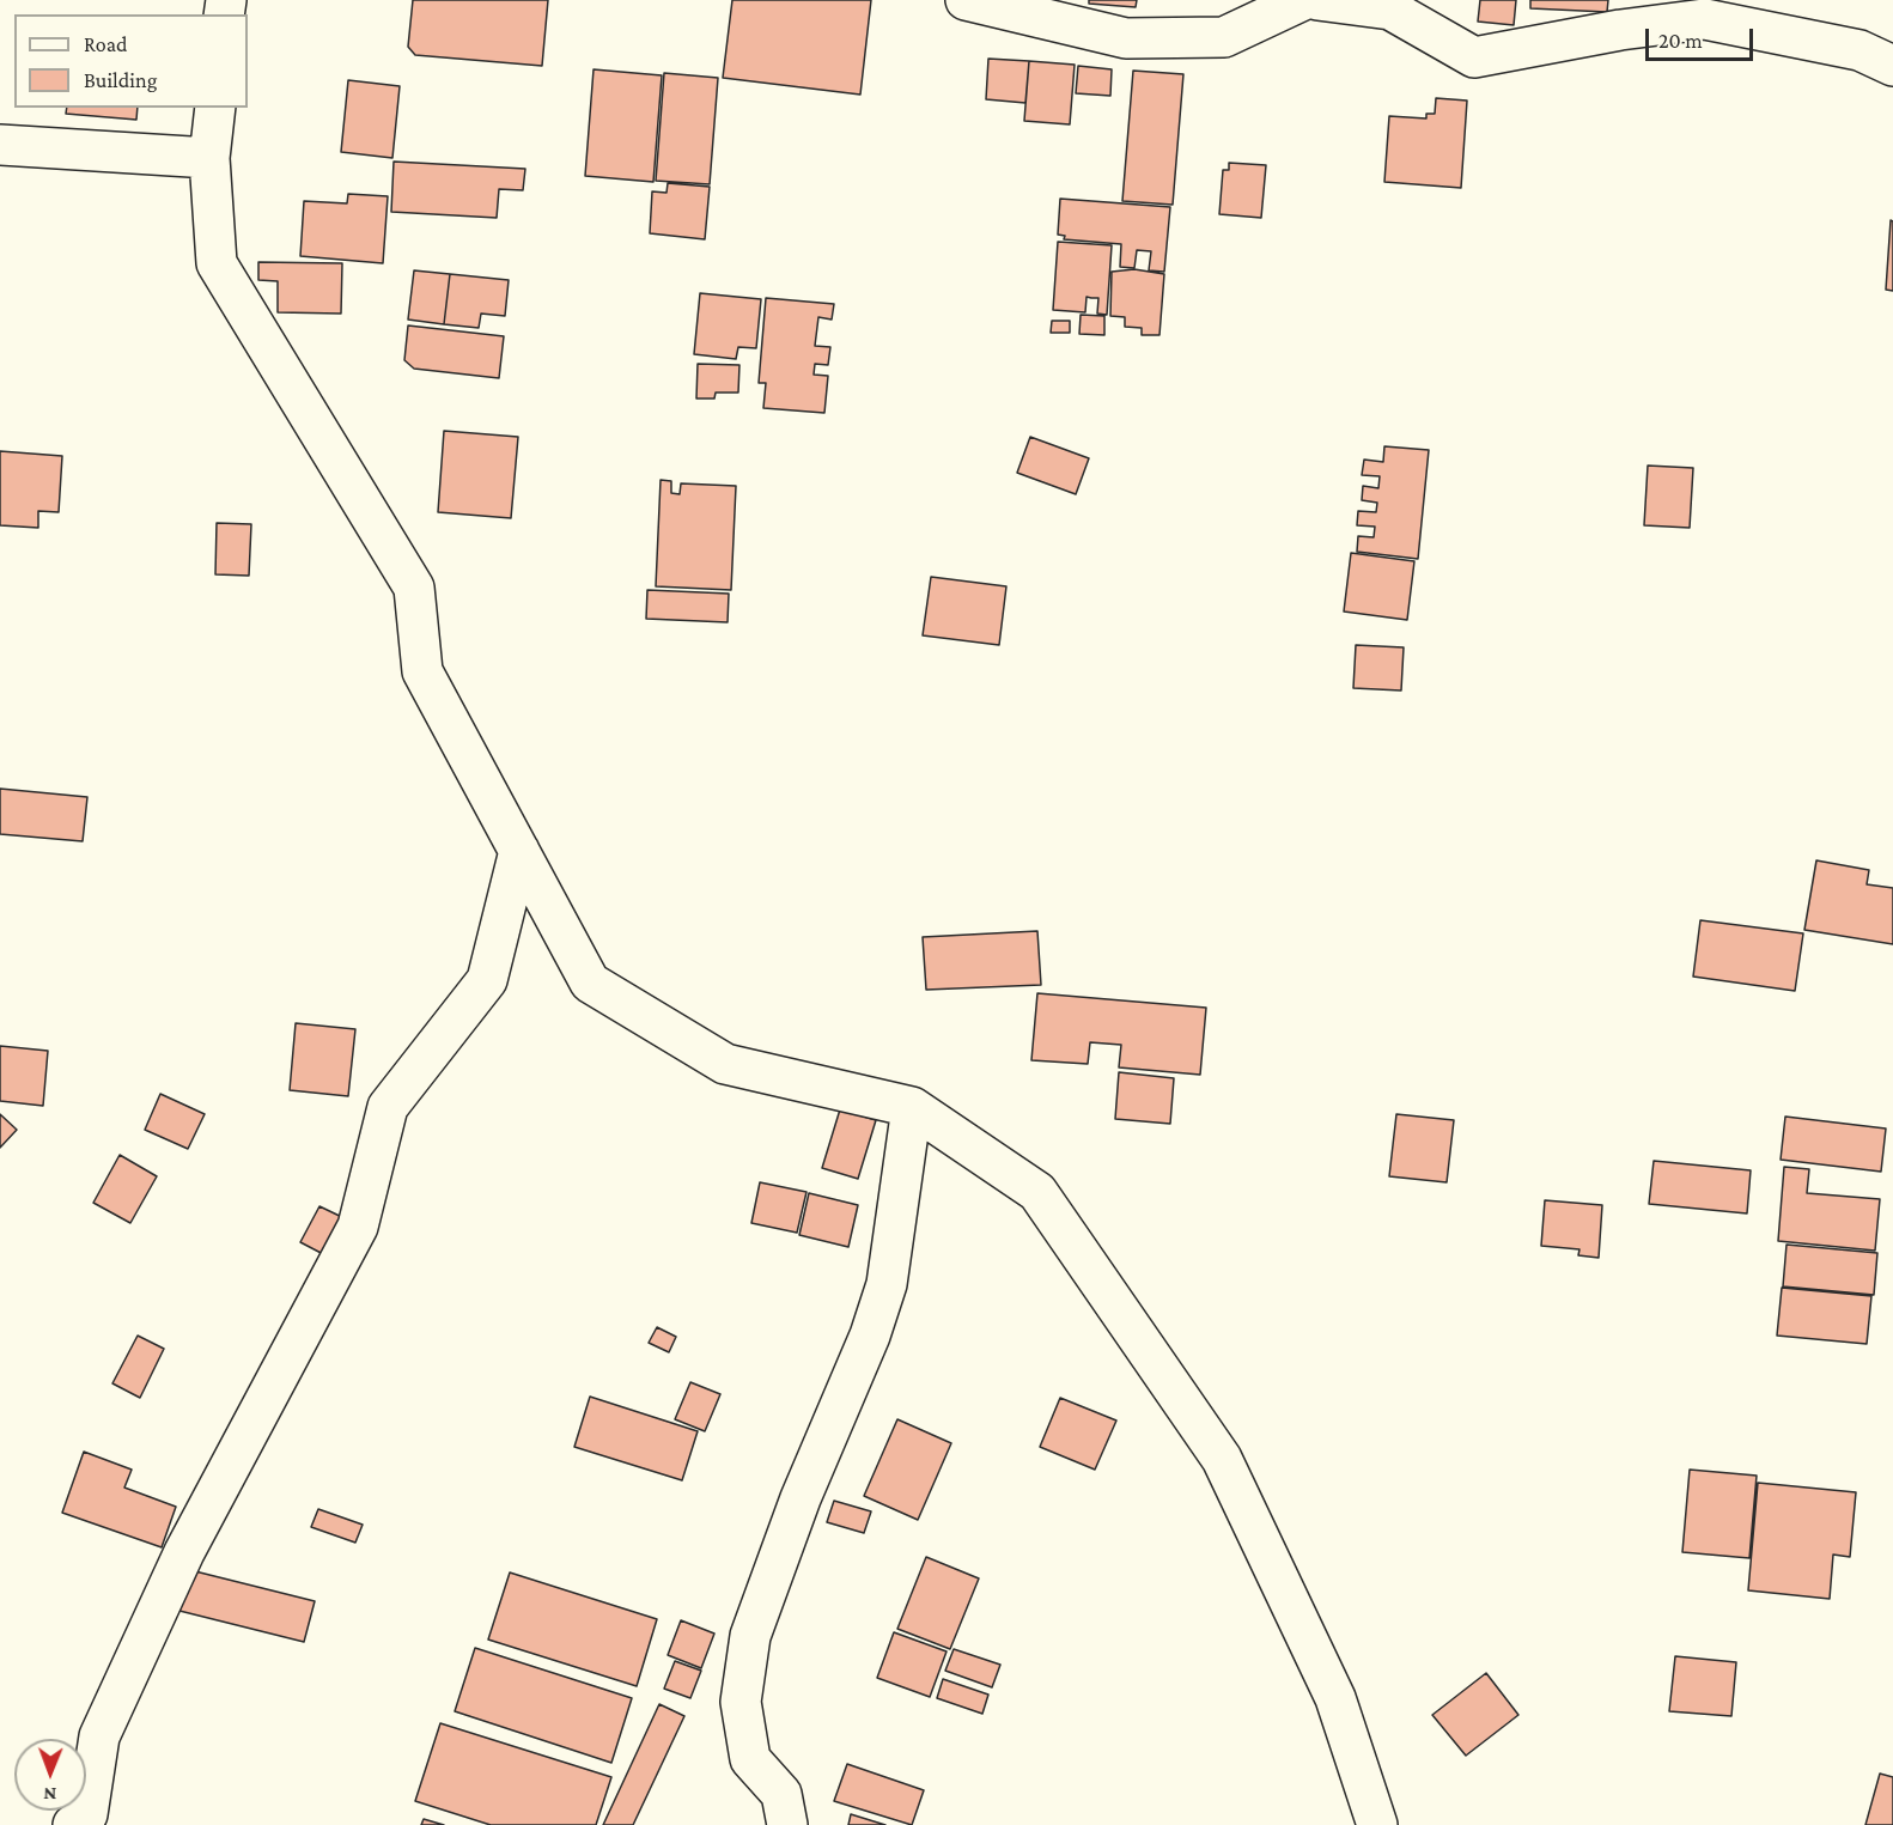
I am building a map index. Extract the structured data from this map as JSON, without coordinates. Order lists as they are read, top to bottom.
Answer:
{
  "legend": ["Road", "Building"],
  "scale_bar": "20 m",
  "north": "bottom"
}
